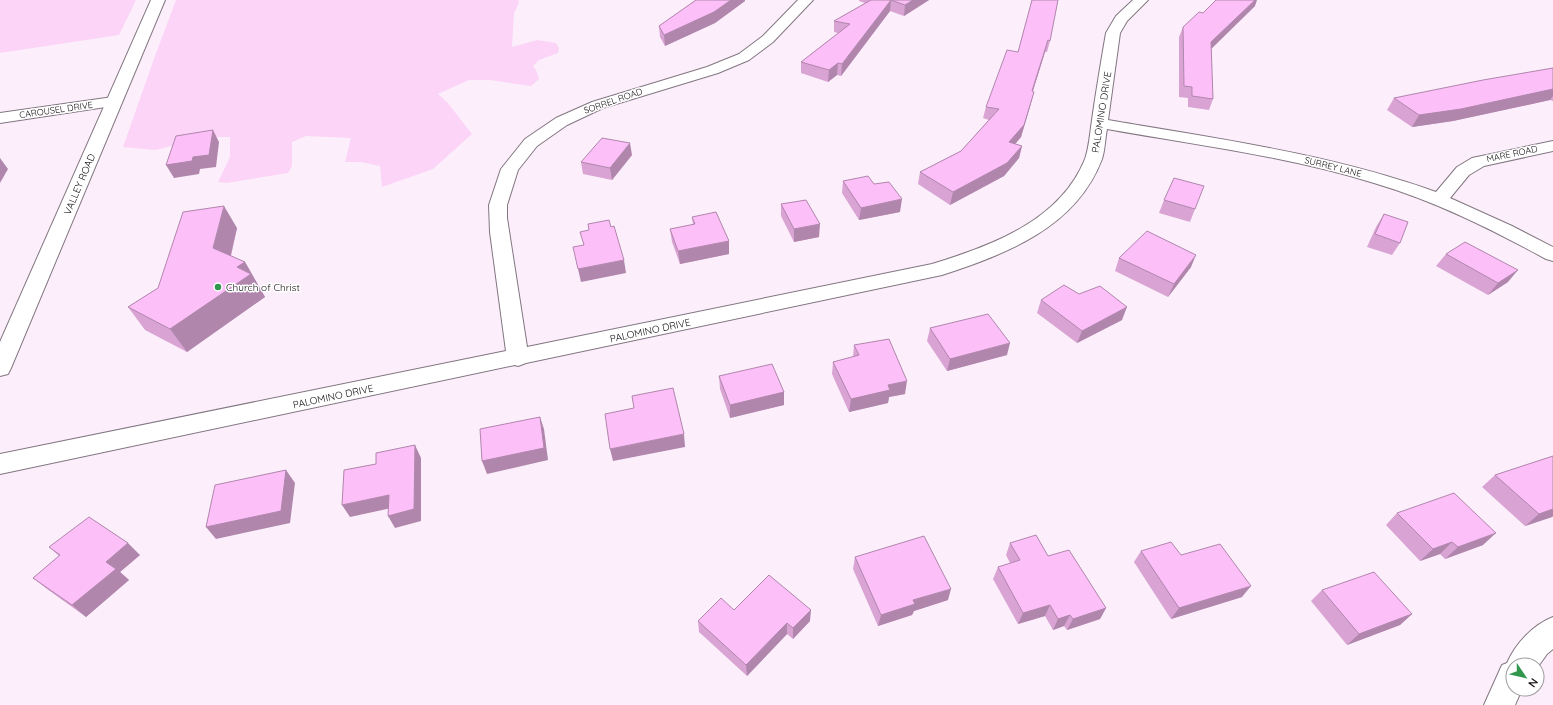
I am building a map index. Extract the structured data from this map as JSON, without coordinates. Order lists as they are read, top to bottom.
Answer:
{
  "streets": {
    "street": [
      "SORREL ROAD",
      "CAROUSEL DRIVE",
      "PALOMINO DRIVE",
      "MARE ROAD",
      "SURREY LANE",
      "VALLEY ROAD"
    ]
  },
  "crossings": [
    ["SORREL ROAD", "PALOMINO DRIVE"],
    ["CAROUSEL DRIVE", "VALLEY ROAD"],
    ["PALOMINO DRIVE", "SURREY LANE"],
    ["MARE ROAD", "SURREY LANE"]
  ],
  "places": ["Church of Christ"],
  "north": "bottom right"
}
